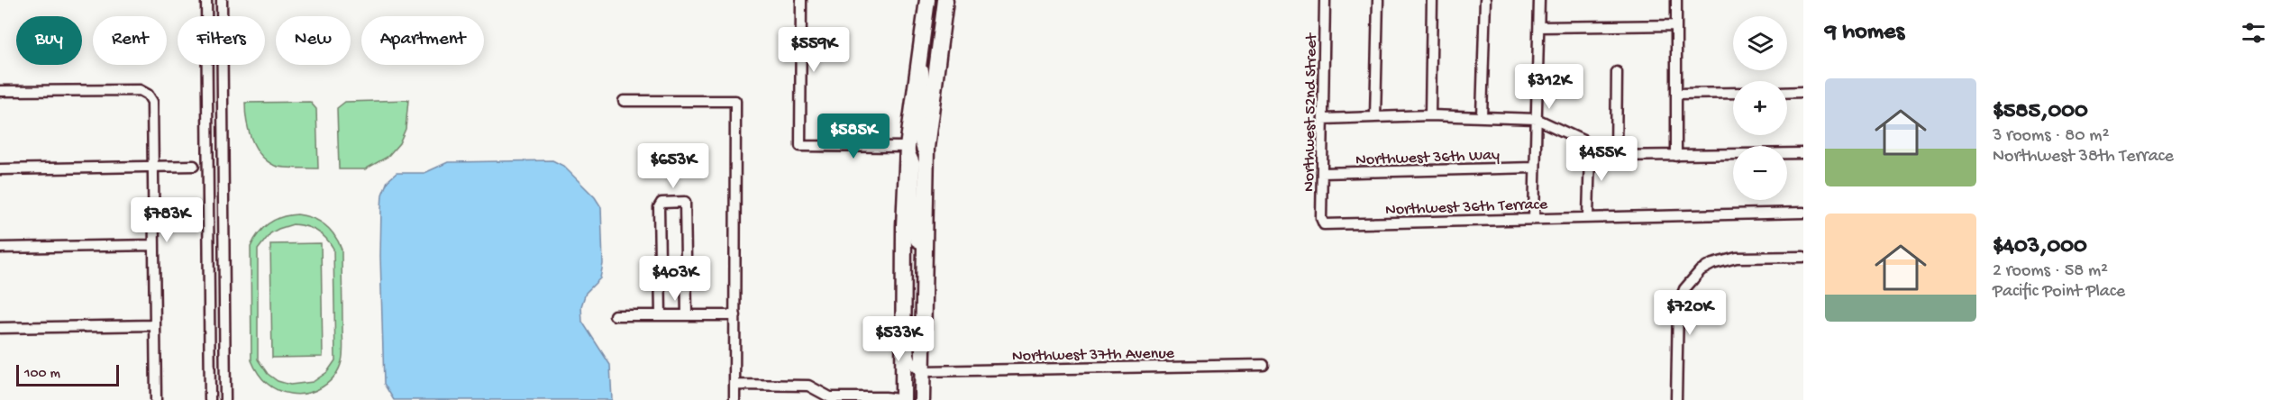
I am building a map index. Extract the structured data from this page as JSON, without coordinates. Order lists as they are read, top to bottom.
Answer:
{
  "streets": {
    "street": [
      "Northwest 52nd Street",
      "Northwest 36th Way",
      "Northwest 36th Terrace",
      "Northwest 37th Avenue"
    ]
  },
  "crossings": [
    ["Northwest 52nd Street", "Northwest 36th Way"],
    ["Northwest 52nd Street", "Northwest 36th Terrace"]
  ],
  "scale_bar": "100 m",
  "page": {
    "heading": "9 homes",
    "map_buttons": ["+", "−"],
    "chip": [
      "Buy",
      "Rent",
      "Filters",
      "New",
      "Apartment"
    ],
    "price": [
      "$559K",
      "$312K",
      "$585K",
      "$455K",
      "$653K",
      "$783K",
      "$403K",
      "$720K",
      "$533K"
    ],
    "list": [
      {
        "name": "$585,000",
        "note": "3 rooms · 80 m² · Northwest 38th Terrace"
      },
      {
        "name": "$403,000",
        "note": "2 rooms · 58 m² · Pacific Point Place"
      }
    ],
    "scale": "100 m"
  }
}
